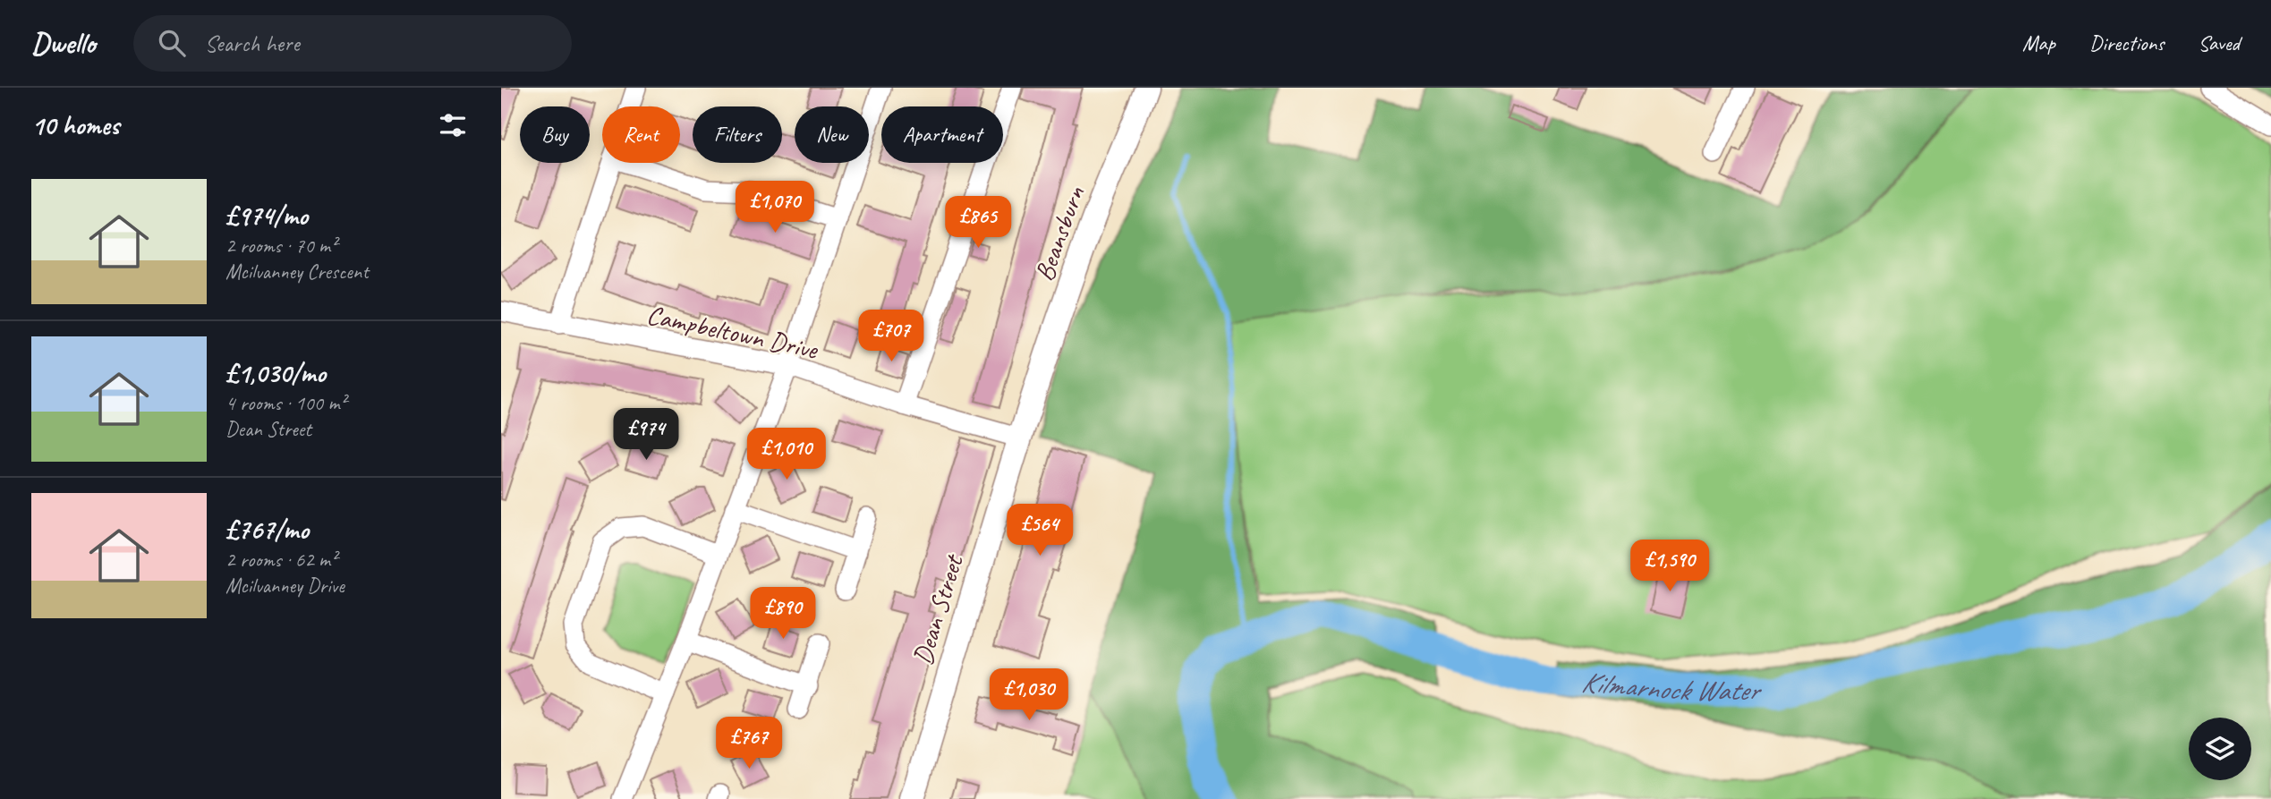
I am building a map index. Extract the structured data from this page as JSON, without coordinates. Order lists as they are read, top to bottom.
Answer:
{
  "streets": {
    "main road": ["Beansburn", "Dean Street"],
    "street": ["Campbeltown Drive"]
  },
  "crossings": [
    ["Beansburn", "Campbeltown Drive"],
    ["Beansburn", "Dean Street"],
    ["Campbeltown Drive", "Dean Street"]
  ],
  "water": ["Kilmarnock Water"],
  "page": {
    "header": "Dwello",
    "search": "Search here",
    "nav": ["Map", "Directions", "Saved"],
    "heading": "10 homes",
    "chip": [
      "Buy",
      "Rent",
      "Filters",
      "New",
      "Apartment"
    ],
    "list": [
      {
        "name": "£974/mo",
        "note": "2 rooms · 70 m² · Mcilvanney Crescent"
      },
      {
        "name": "£1,030/mo",
        "note": "4 rooms · 100 m² · Dean Street"
      },
      {
        "name": "£767/mo",
        "note": "2 rooms · 62 m² · Mcilvanney Drive"
      }
    ],
    "price": [
      "£1,070",
      "£865",
      "£707",
      "£974",
      "£1,010",
      "£564",
      "£1,590",
      "£890",
      "£1,030",
      "£767"
    ]
  }
}
